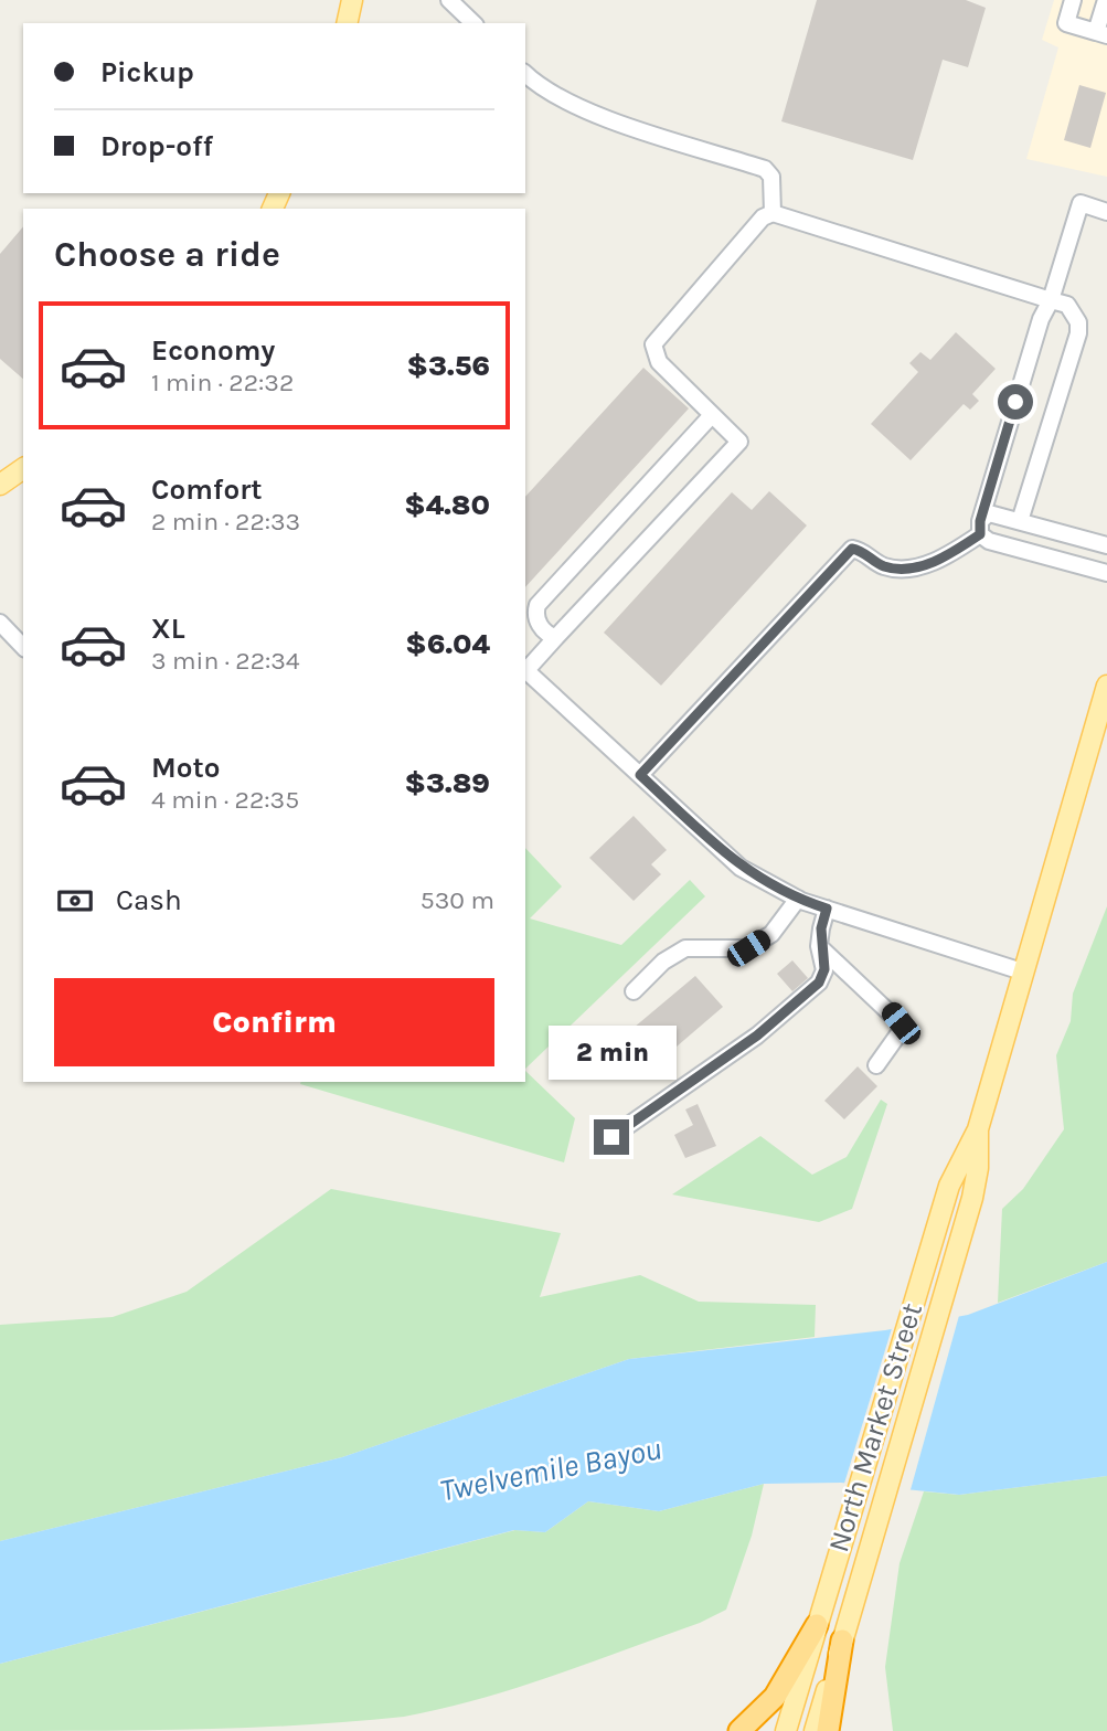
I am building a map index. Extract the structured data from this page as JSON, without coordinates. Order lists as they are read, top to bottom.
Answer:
{
  "streets": {
    "main road": ["North Market Street"]
  },
  "water": ["Twelvemile Bayou"],
  "page": {
    "banner": ["Pickup", "Drop-off"],
    "heading": "Choose a ride",
    "list": [
      {
        "name": "Economy",
        "note": "1 min · 22:32",
        "value": "$3.56"
      },
      {
        "name": "Comfort",
        "note": "2 min · 22:33",
        "value": "$4.80"
      },
      {
        "name": "XL",
        "note": "3 min · 22:34",
        "value": "$6.04"
      },
      {
        "name": "Moto",
        "note": "4 min · 22:35",
        "value": "$3.89"
      }
    ],
    "pay": ["Cash", "530 m"],
    "buttons": "Confirm",
    "bubble": "2 min"
  }
}
